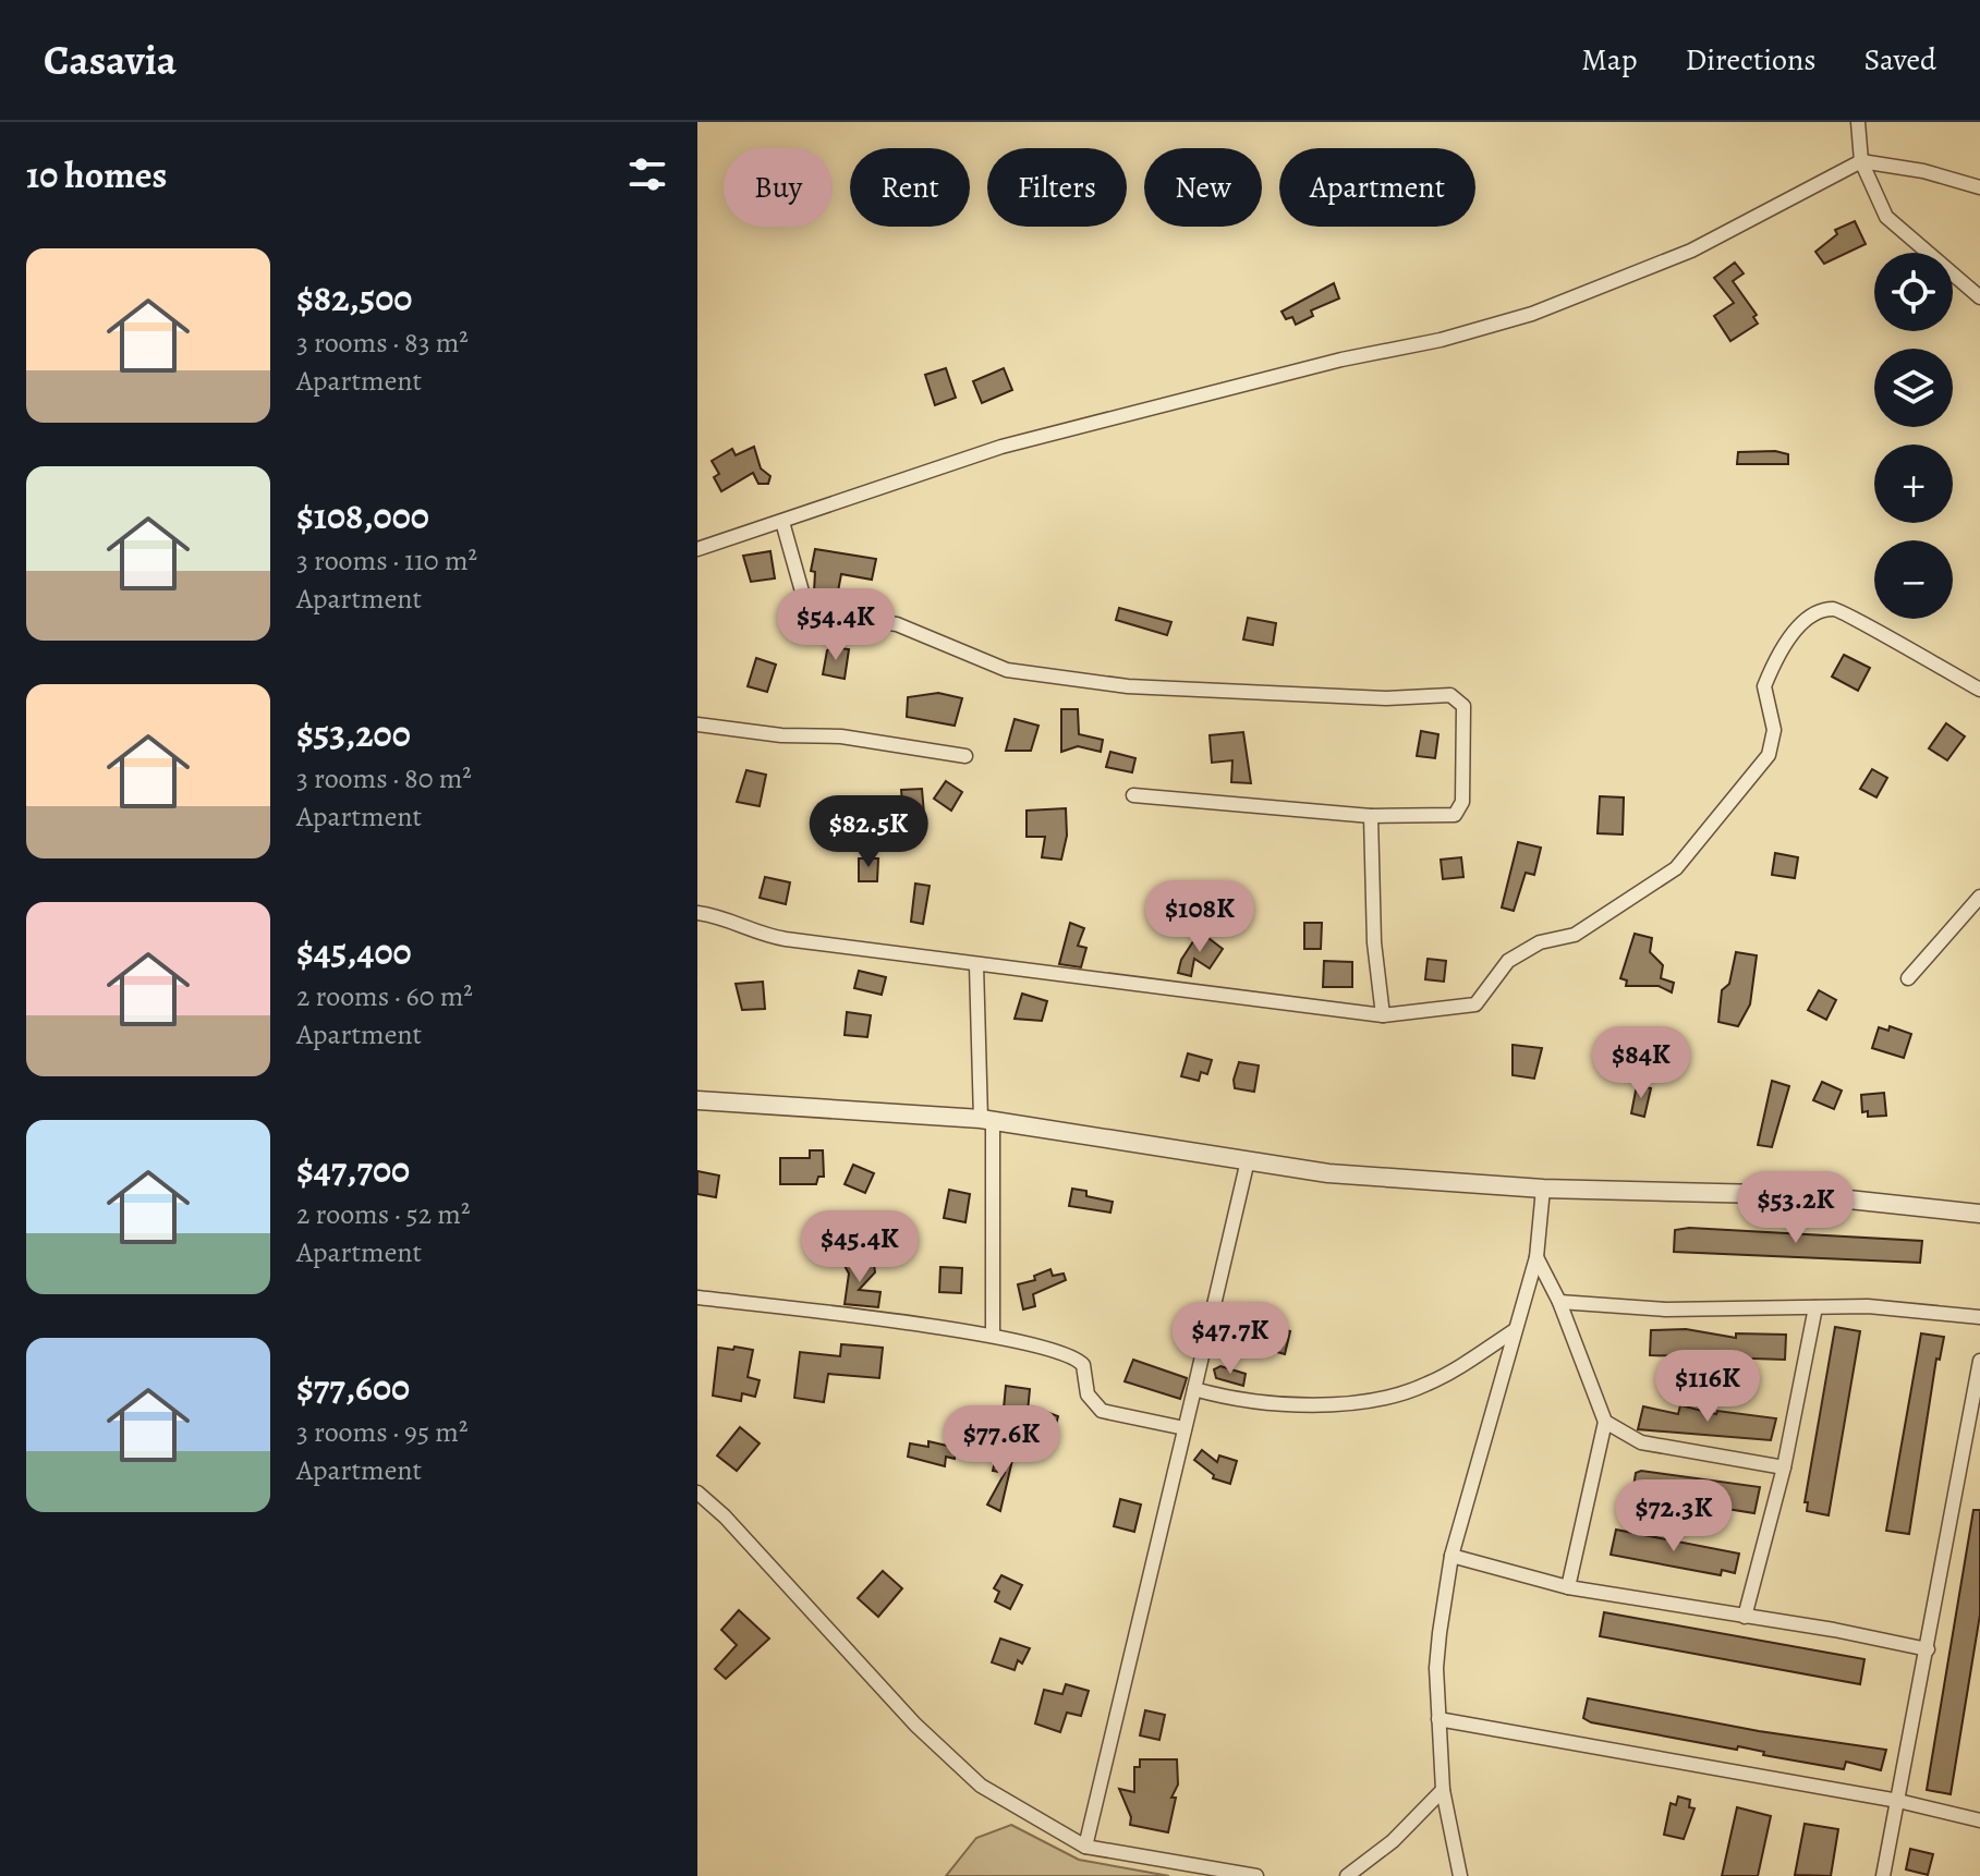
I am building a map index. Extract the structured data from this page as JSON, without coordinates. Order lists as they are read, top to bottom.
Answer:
{
  "page": {
    "header": "Casavia",
    "nav": ["Map", "Directions", "Saved"],
    "heading": "10 homes",
    "chip": [
      "Buy",
      "Rent",
      "Filters",
      "New",
      "Apartment"
    ],
    "list": [
      {
        "name": "$82,500",
        "note": "3 rooms · 83 m² · Apartment"
      },
      {
        "name": "$108,000",
        "note": "3 rooms · 110 m² · Apartment"
      },
      {
        "name": "$53,200",
        "note": "3 rooms · 80 m² · Apartment"
      },
      {
        "name": "$45,400",
        "note": "2 rooms · 60 m² · Apartment"
      },
      {
        "name": "$47,700",
        "note": "2 rooms · 52 m² · Apartment"
      },
      {
        "name": "$77,600",
        "note": "3 rooms · 95 m² · Apartment"
      }
    ],
    "map_buttons": ["+", "−"],
    "price": [
      "$54.4K",
      "$82.5K",
      "$108K",
      "$84K",
      "$53.2K",
      "$45.4K",
      "$47.7K",
      "$116K",
      "$77.6K",
      "$72.3K"
    ]
  }
}
